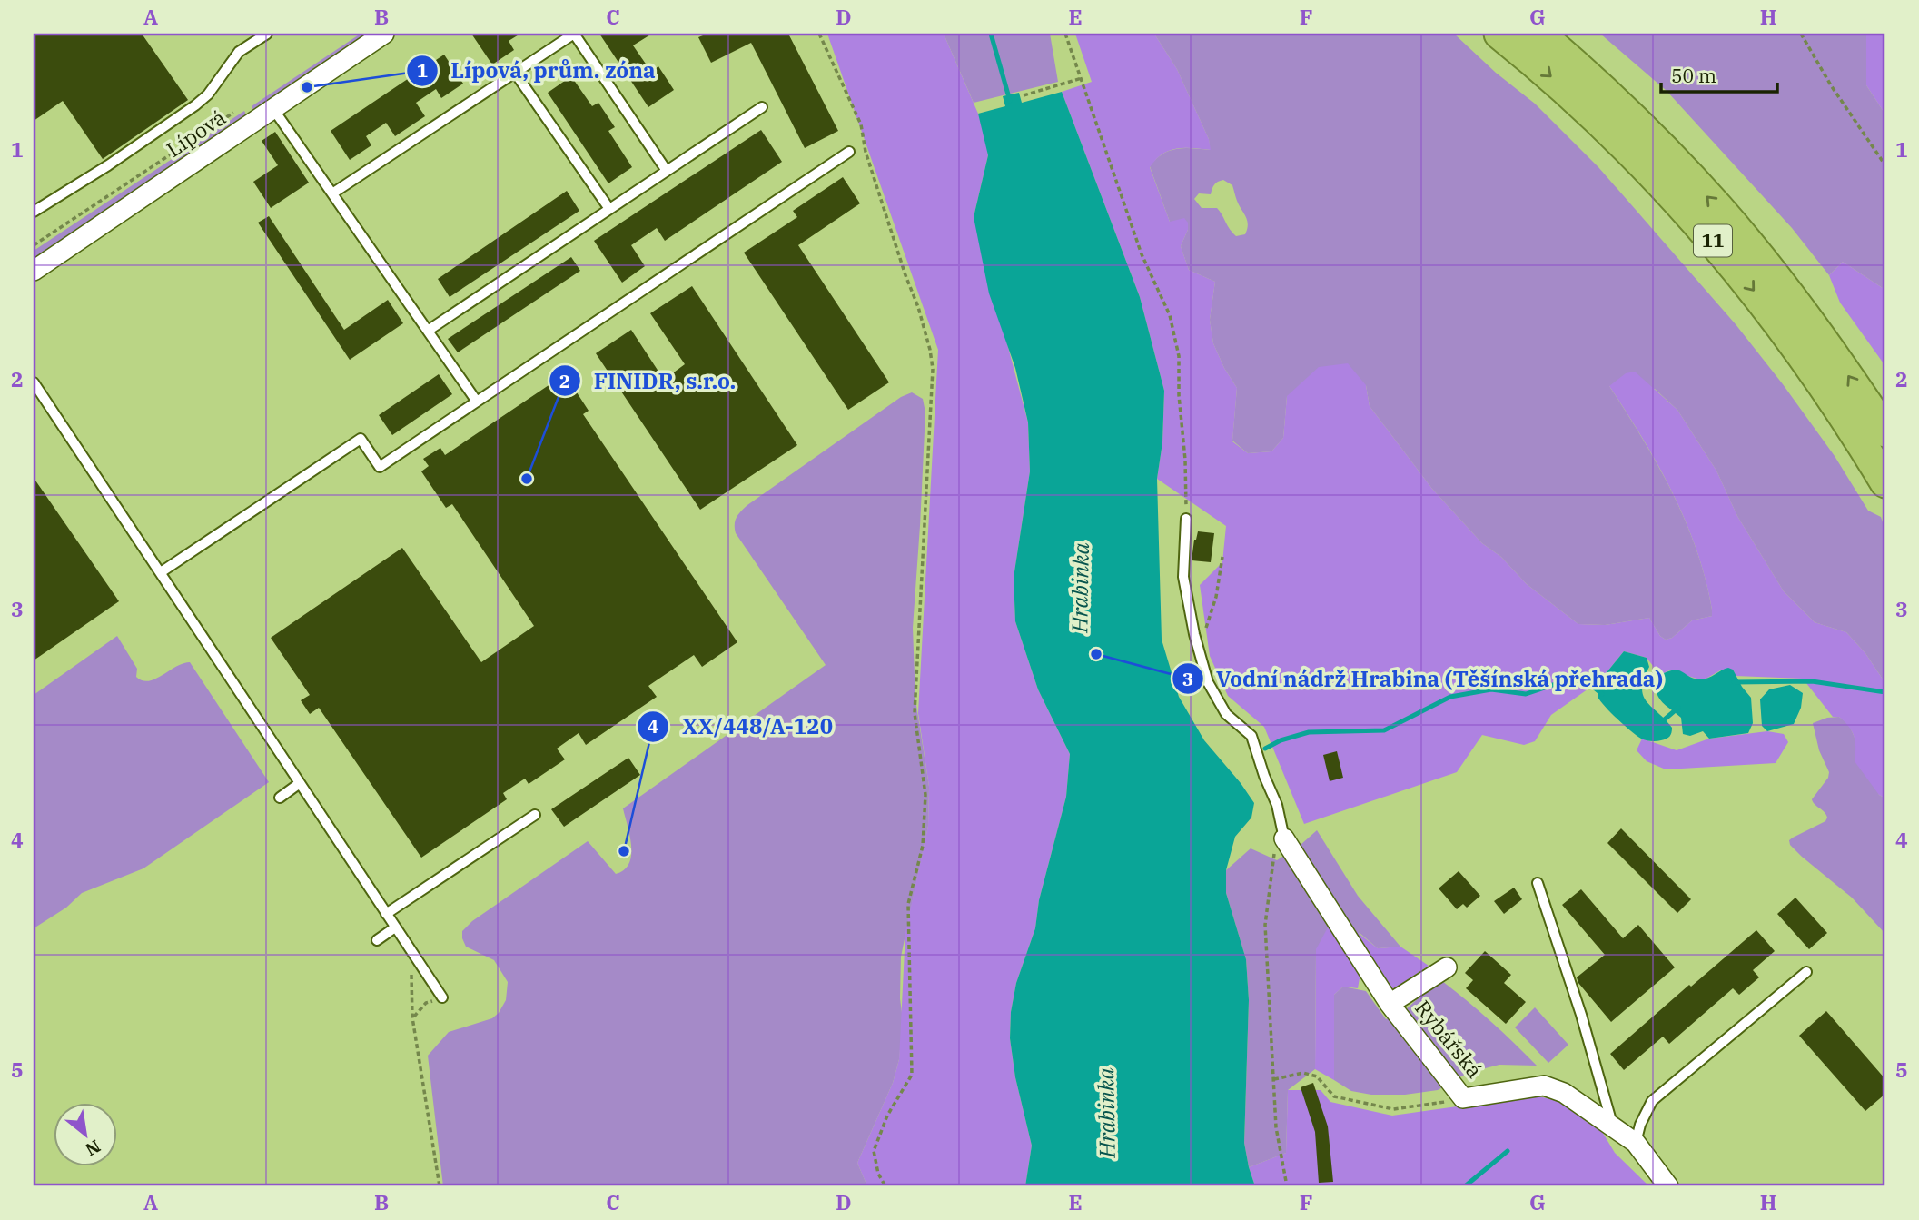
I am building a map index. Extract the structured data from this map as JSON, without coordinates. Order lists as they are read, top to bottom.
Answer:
{
  "streets": {
    "highway": ["11"],
    "street": ["Lípová", "Rybářská"]
  },
  "water": ["Hrabinka"],
  "places": [
    "Lípová, prům. zóna",
    "FINIDR, s.r.o.",
    "Vodní nádrž Hrabina (Těšínská přehrada)",
    "XX/448/A-120"
  ],
  "scale_bar": "50 m",
  "north": "bottom right",
  "grid": {
    "columns": [
      "A",
      "B",
      "C",
      "D",
      "E",
      "F",
      "G",
      "H"
    ],
    "rows": [
      "1",
      "2",
      "3",
      "4",
      "5"
    ]
  }
}
